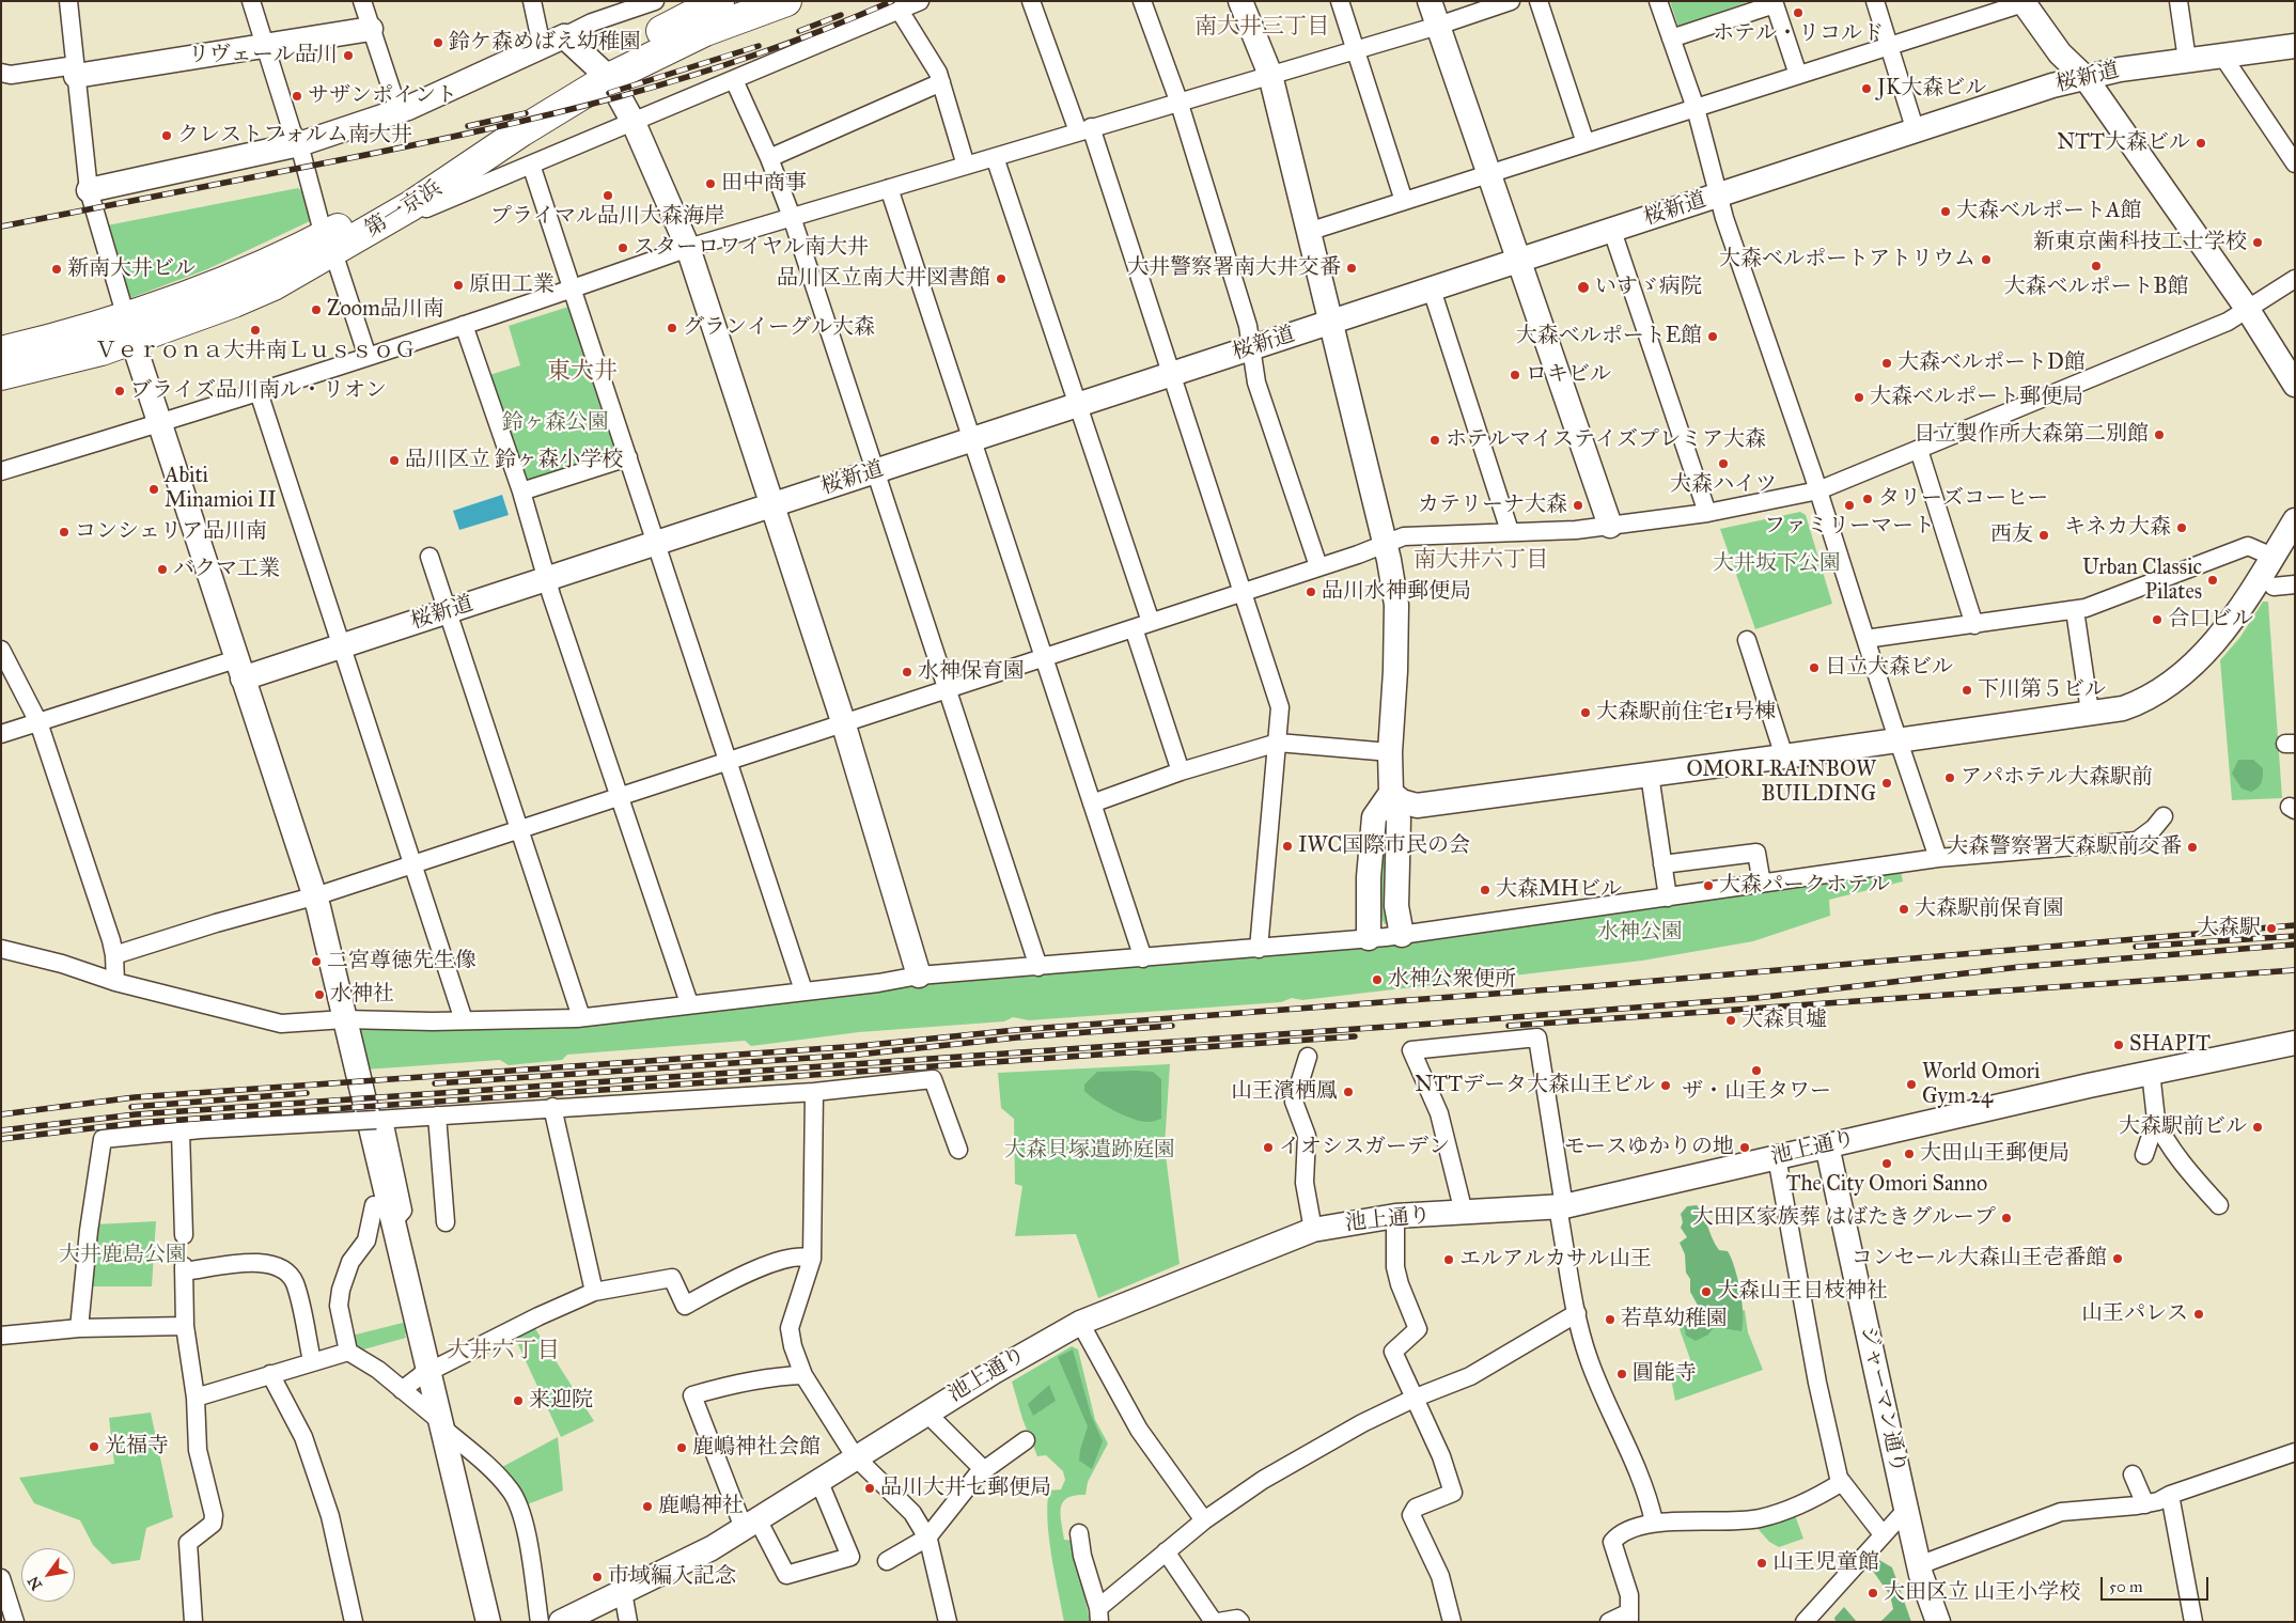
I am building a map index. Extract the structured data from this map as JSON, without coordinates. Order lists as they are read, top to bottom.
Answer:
{
  "streets": {
    "highway": ["第一京浜"],
    "street": ["桜新道", "池上通り", "ジャーマン通り"]
  },
  "crossings": [
    ["池上通り", "ジャーマン通り"]
  ],
  "districts": [
    "南大井三丁目",
    "東大井",
    "南大井六丁目",
    "大井六丁目"
  ],
  "parks": [
    "鈴ヶ森公園",
    "大井坂下公園",
    "水神公園",
    "大森貝塚遺跡庭園",
    "大井鹿島公園"
  ],
  "places": [
    "ホテル・リコルド",
    "鈴ケ森めばえ幼稚園",
    "リヴェール品川",
    "JK大森ビル",
    "サザンポイント",
    "クレストフォルム南大井",
    "NTT大森ビル",
    "田中商事",
    "プライマル品川大森海岸",
    "大森ベルポートA館",
    "新東京歯科技工士学校",
    "スターロワイヤル南大井",
    "大森ベルポートアトリウム",
    "大森ベルポートB館",
    "大井警察署南大井交番",
    "新南大井ビル",
    "品川区立南大井図書館",
    "原田工業",
    "いすゞ病院",
    "Zoom品川南",
    "グランイーグル大森",
    "Ｖｅｒｏｎａ大井南ＬｕｓｓｏＧ",
    "大森ベルポートE館",
    "大森ベルポートD館",
    "ロキビル",
    "ブライズ品川南ル・リオン",
    "大森ベルポート郵便局",
    "日立製作所大森第二別館",
    "ホテルマイステイズプレミア大森",
    "品川区立 鈴ヶ森小学校",
    "大森ハイツ",
    "Abiti Minamioi II",
    "タリーズコーヒー",
    "カテリーナ大森",
    "ファミリーマート",
    "キネカ大森",
    "コンシェリア品川南",
    "西友",
    "バクマ工業",
    "Urban Classic Pilates",
    "品川水神郵便局",
    "合口ビル",
    "日立大森ビル",
    "水神保育園",
    "下川第５ビル",
    "大森駅前住宅1号棟",
    "アパホテル大森駅前",
    "OMORI RAINBOW BUILDING",
    "IWC国際市民の会",
    "大森警察署大森駅前交番",
    "大森パークホテル",
    "大森MHビル",
    "大森駅前保育園",
    "大森駅",
    "二宮尊徳先生像",
    "水神公衆便所",
    "水神社",
    "大森貝墟",
    "SHAPIT",
    "ザ・山王タワー",
    "World Omori Gym 24",
    "NTTデータ大森山王ビル",
    "山王濱栖鳳",
    "大森駅前ビル",
    "イオシスガーデン",
    "モースゆかりの地",
    "大田山王郵便局",
    "The City Omori Sanno",
    "大田区家族葬 はばたきグループ",
    "コンセール大森山王壱番館",
    "エルアルカサル山王",
    "大森山王日枝神社",
    "山王パレス",
    "若草幼稚園",
    "圓能寺",
    "来迎院",
    "光福寺",
    "鹿嶋神社会館",
    "品川大井七郵便局",
    "鹿嶋神社",
    "山王児童館",
    "市域編入記念",
    "大田区立 山王小学校"
  ],
  "scale_bar": "50 m",
  "north": "bottom left"
}
